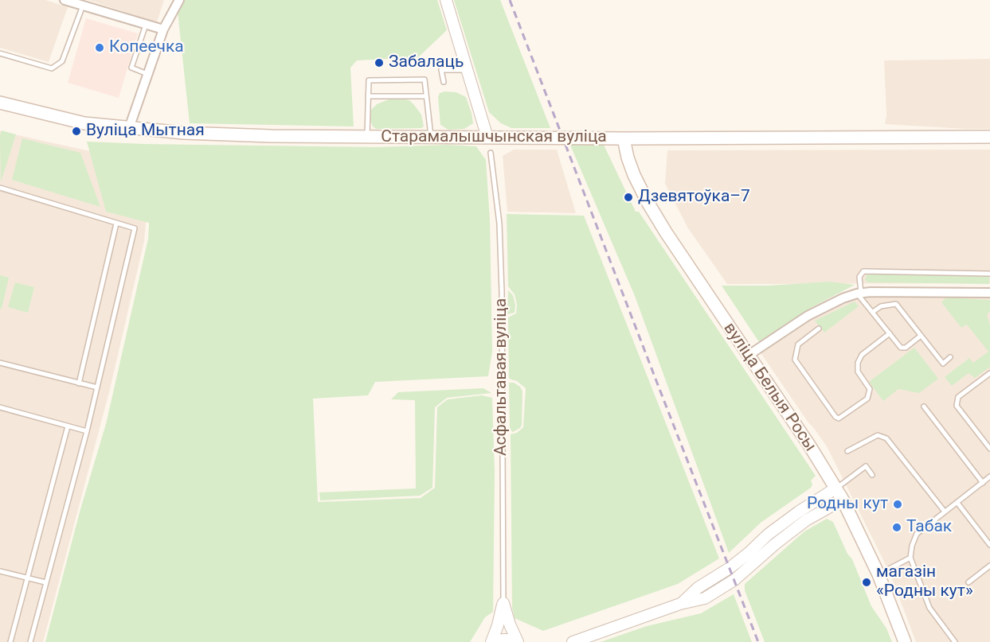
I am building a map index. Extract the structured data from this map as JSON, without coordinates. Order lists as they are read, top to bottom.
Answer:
{
  "streets": {
    "main road": ["Старамалышчынская вуліца", "вуліца Белыя Росы"],
    "lane": ["Асфальтавая вуліца"]
  },
  "crossings": [
    ["Старамалышчынская вуліца", "вуліца Белыя Росы"]
  ],
  "places": [
    "Копеечка",
    "Забалаць",
    "Вуліца Мытная",
    "Дзевятоўка–7",
    "Родны кут",
    "Табак",
    "магазін «Родны кут»"
  ]
}
